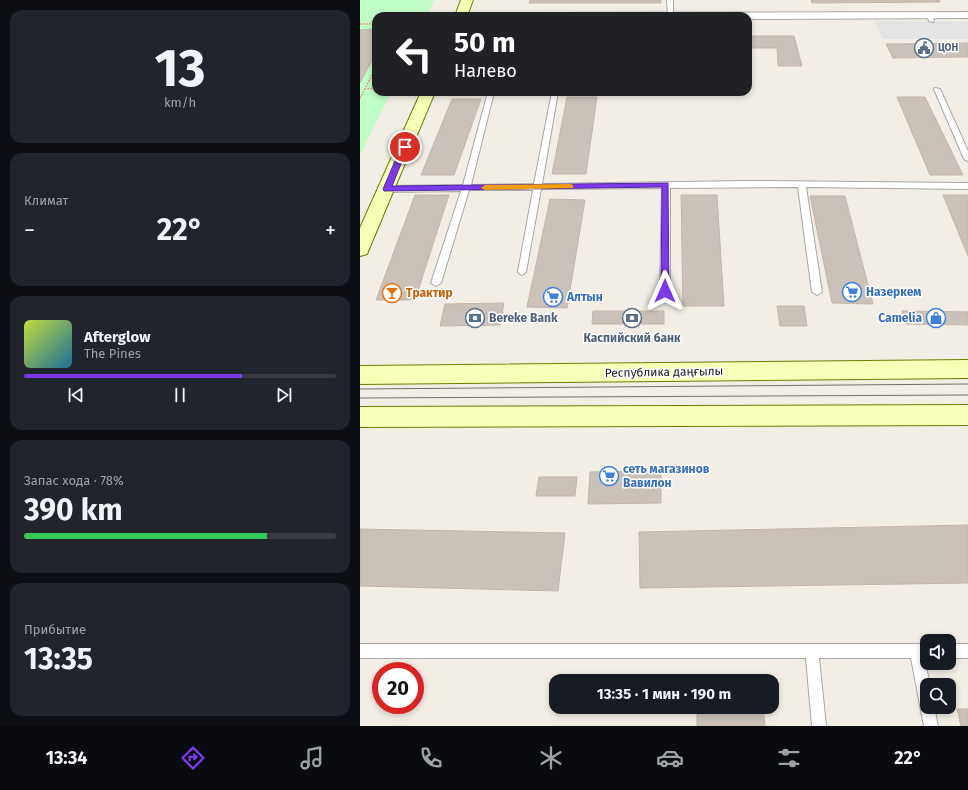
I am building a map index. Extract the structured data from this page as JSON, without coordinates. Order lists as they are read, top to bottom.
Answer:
{
  "streets": {
    "main road": ["Республика даңғылы"]
  },
  "places": {
    "public building": ["ЦОН"],
    "supermarket": ["Назеркем", "Алтын", "сеть магазинов Вавилон"],
    "bar": ["Трактир"],
    "bank": ["Bereke Bank", "Каспийский банк"],
    "shop": ["Camelia"]
  },
  "page": {
    "tile": [
      ["13", "km/h"],
      "Климат",
      ["Запас хода · 78%", "390 km"],
      ["Прибытие", "13:35"]
    ],
    "turn": ["50 m", "Налево"],
    "heat": ["−", "22°", "+"],
    "song": ["Afterglow", "The Pines"],
    "limit": "20",
    "trip": "13:35 · 1 мин · 190 m",
    "tabs": ["13:34", "22°"]
  }
}
